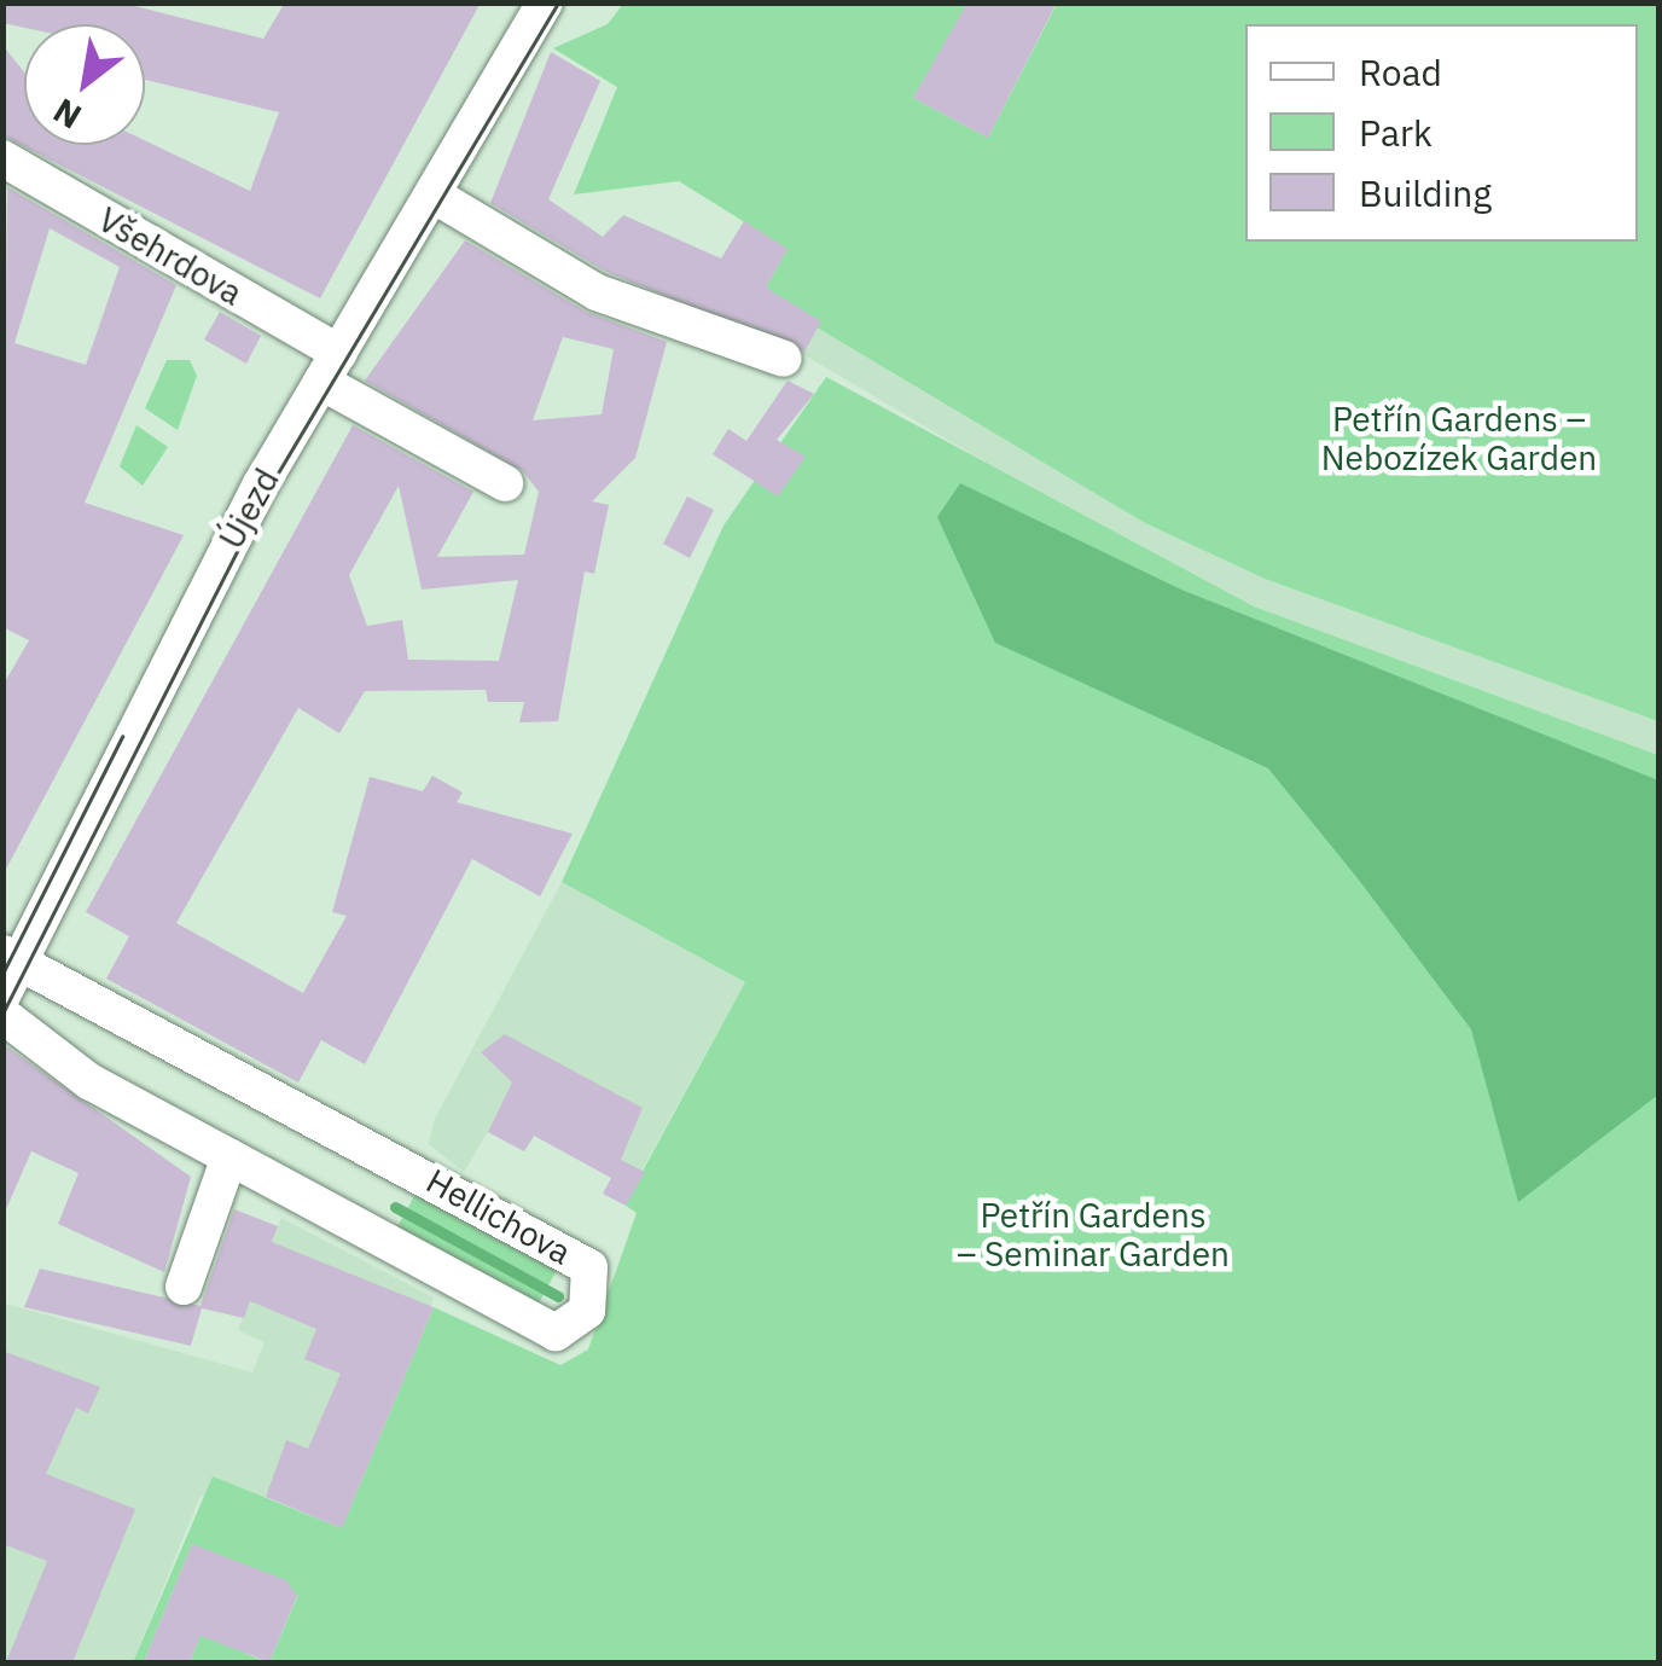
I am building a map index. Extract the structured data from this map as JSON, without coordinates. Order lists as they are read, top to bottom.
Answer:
{
  "streets": {
    "street": ["Všehrdova", "Újezd", "Hellichova"]
  },
  "crossings": [
    ["Všehrdova", "Újezd"],
    ["Újezd", "Hellichova"]
  ],
  "parks": ["Petřín Gardens – Nebozízek Garden", "Petřín Gardens – Seminar Garden"],
  "legend": ["Road", "Park", "Building"],
  "north": "bottom left"
}
